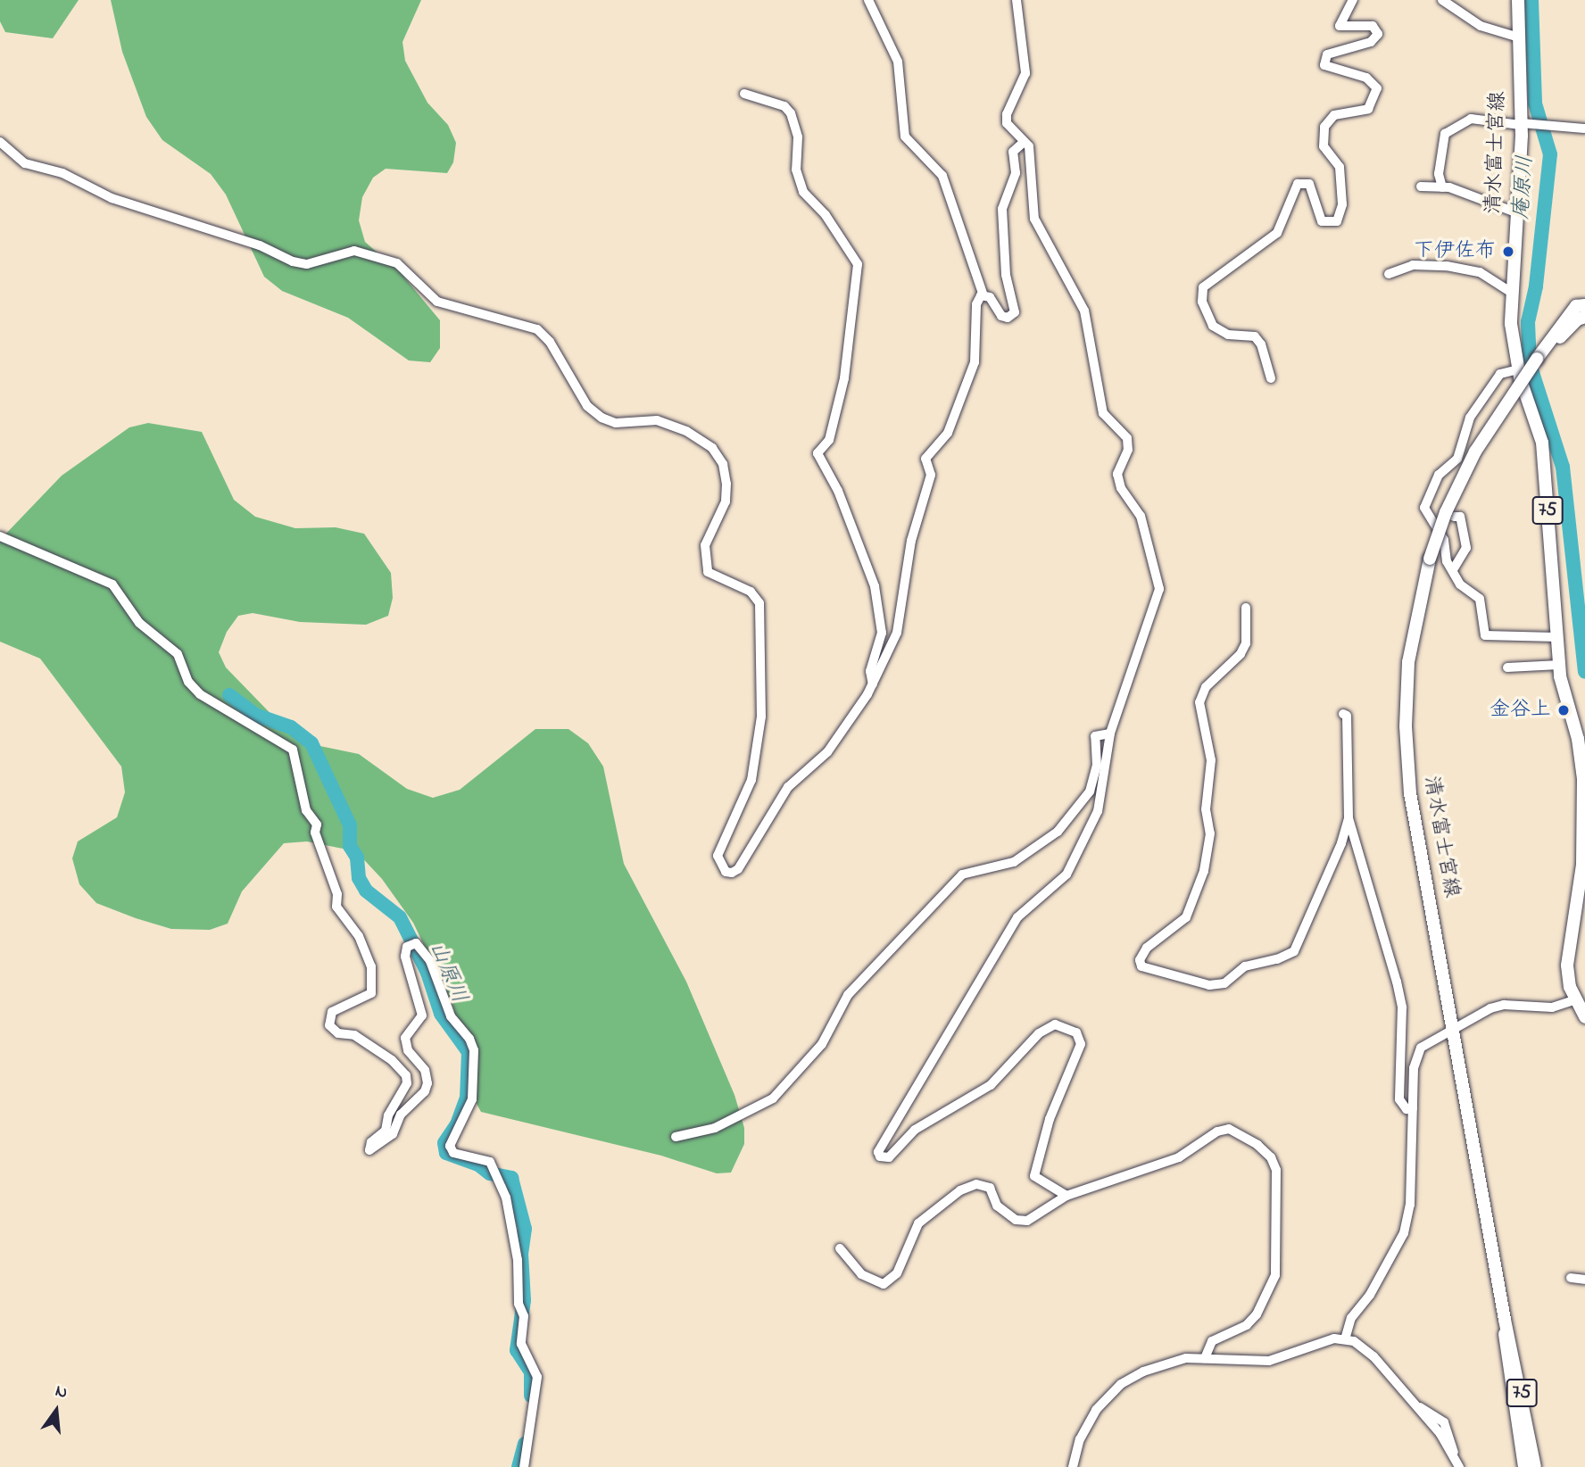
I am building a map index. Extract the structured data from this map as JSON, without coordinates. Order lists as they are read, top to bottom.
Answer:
{
  "streets": {
    "main road": ["清水富士宮線", "75"]
  },
  "water": ["庵原川", "山原川"],
  "places": ["下伊佐布", "金谷上"],
  "north": "top"
}
